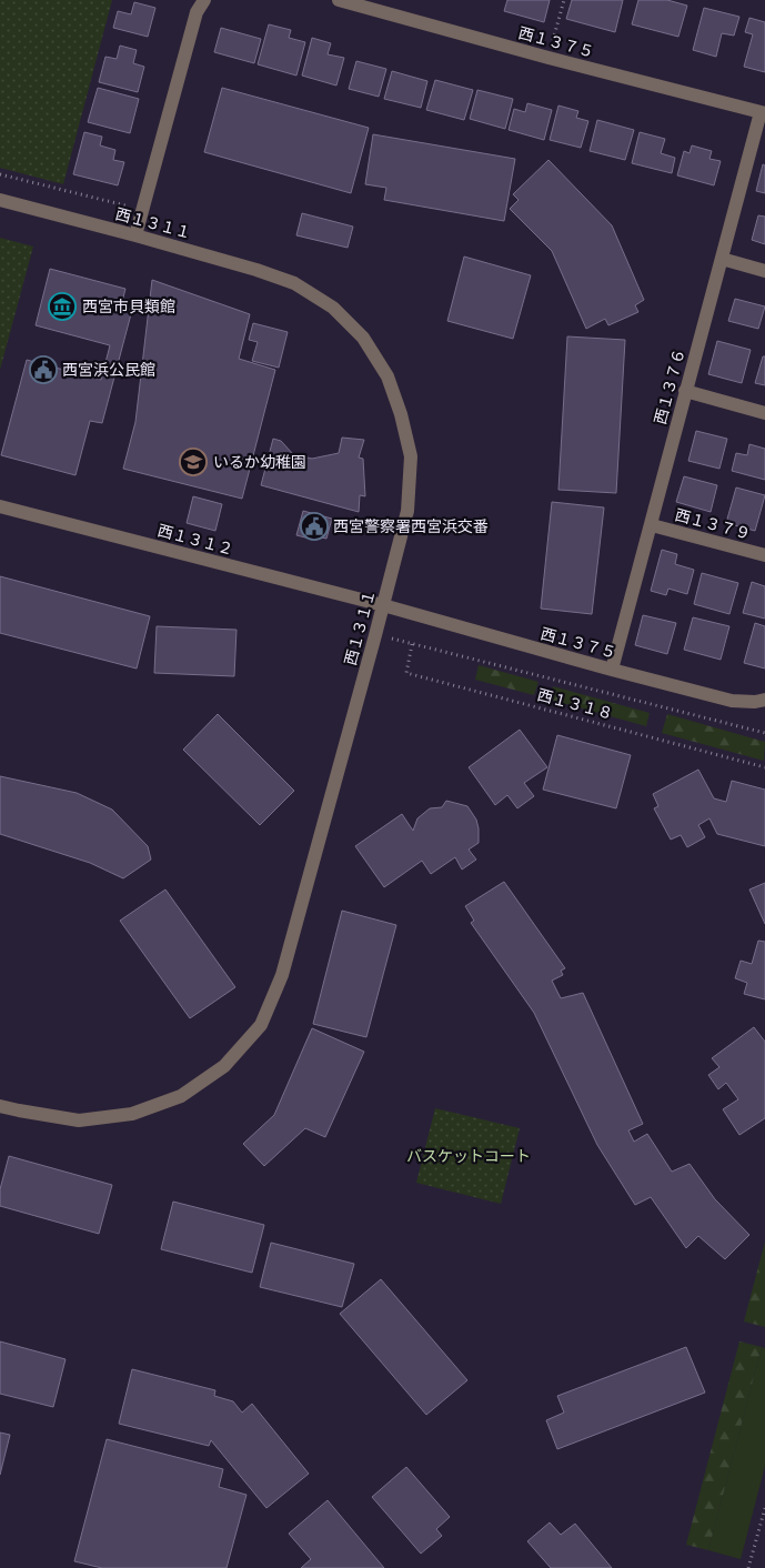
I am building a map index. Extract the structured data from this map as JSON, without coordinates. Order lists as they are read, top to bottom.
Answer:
{
  "streets": {
    "street": [
      "西１３７５",
      "西１３１１",
      "西１３７６",
      "西１３７９",
      "西１３１２"
    ],
    "path": ["西１３１８"]
  },
  "crossings": [
    ["西１３７５", "西１３１１"],
    ["西１３７５", "西１３７６"],
    ["西１３７５", "西１３１２"],
    ["西１３１１", "西１３１２"],
    ["西１３７６", "西１３７９"]
  ],
  "parks": ["バスケットコート"],
  "places": {
    "museum": ["西宮市貝類館"],
    "public building": ["西宮浜公民館", "西宮警察署西宮浜交番"],
    "school or university": ["いるか幼稚園"]
  }
}
